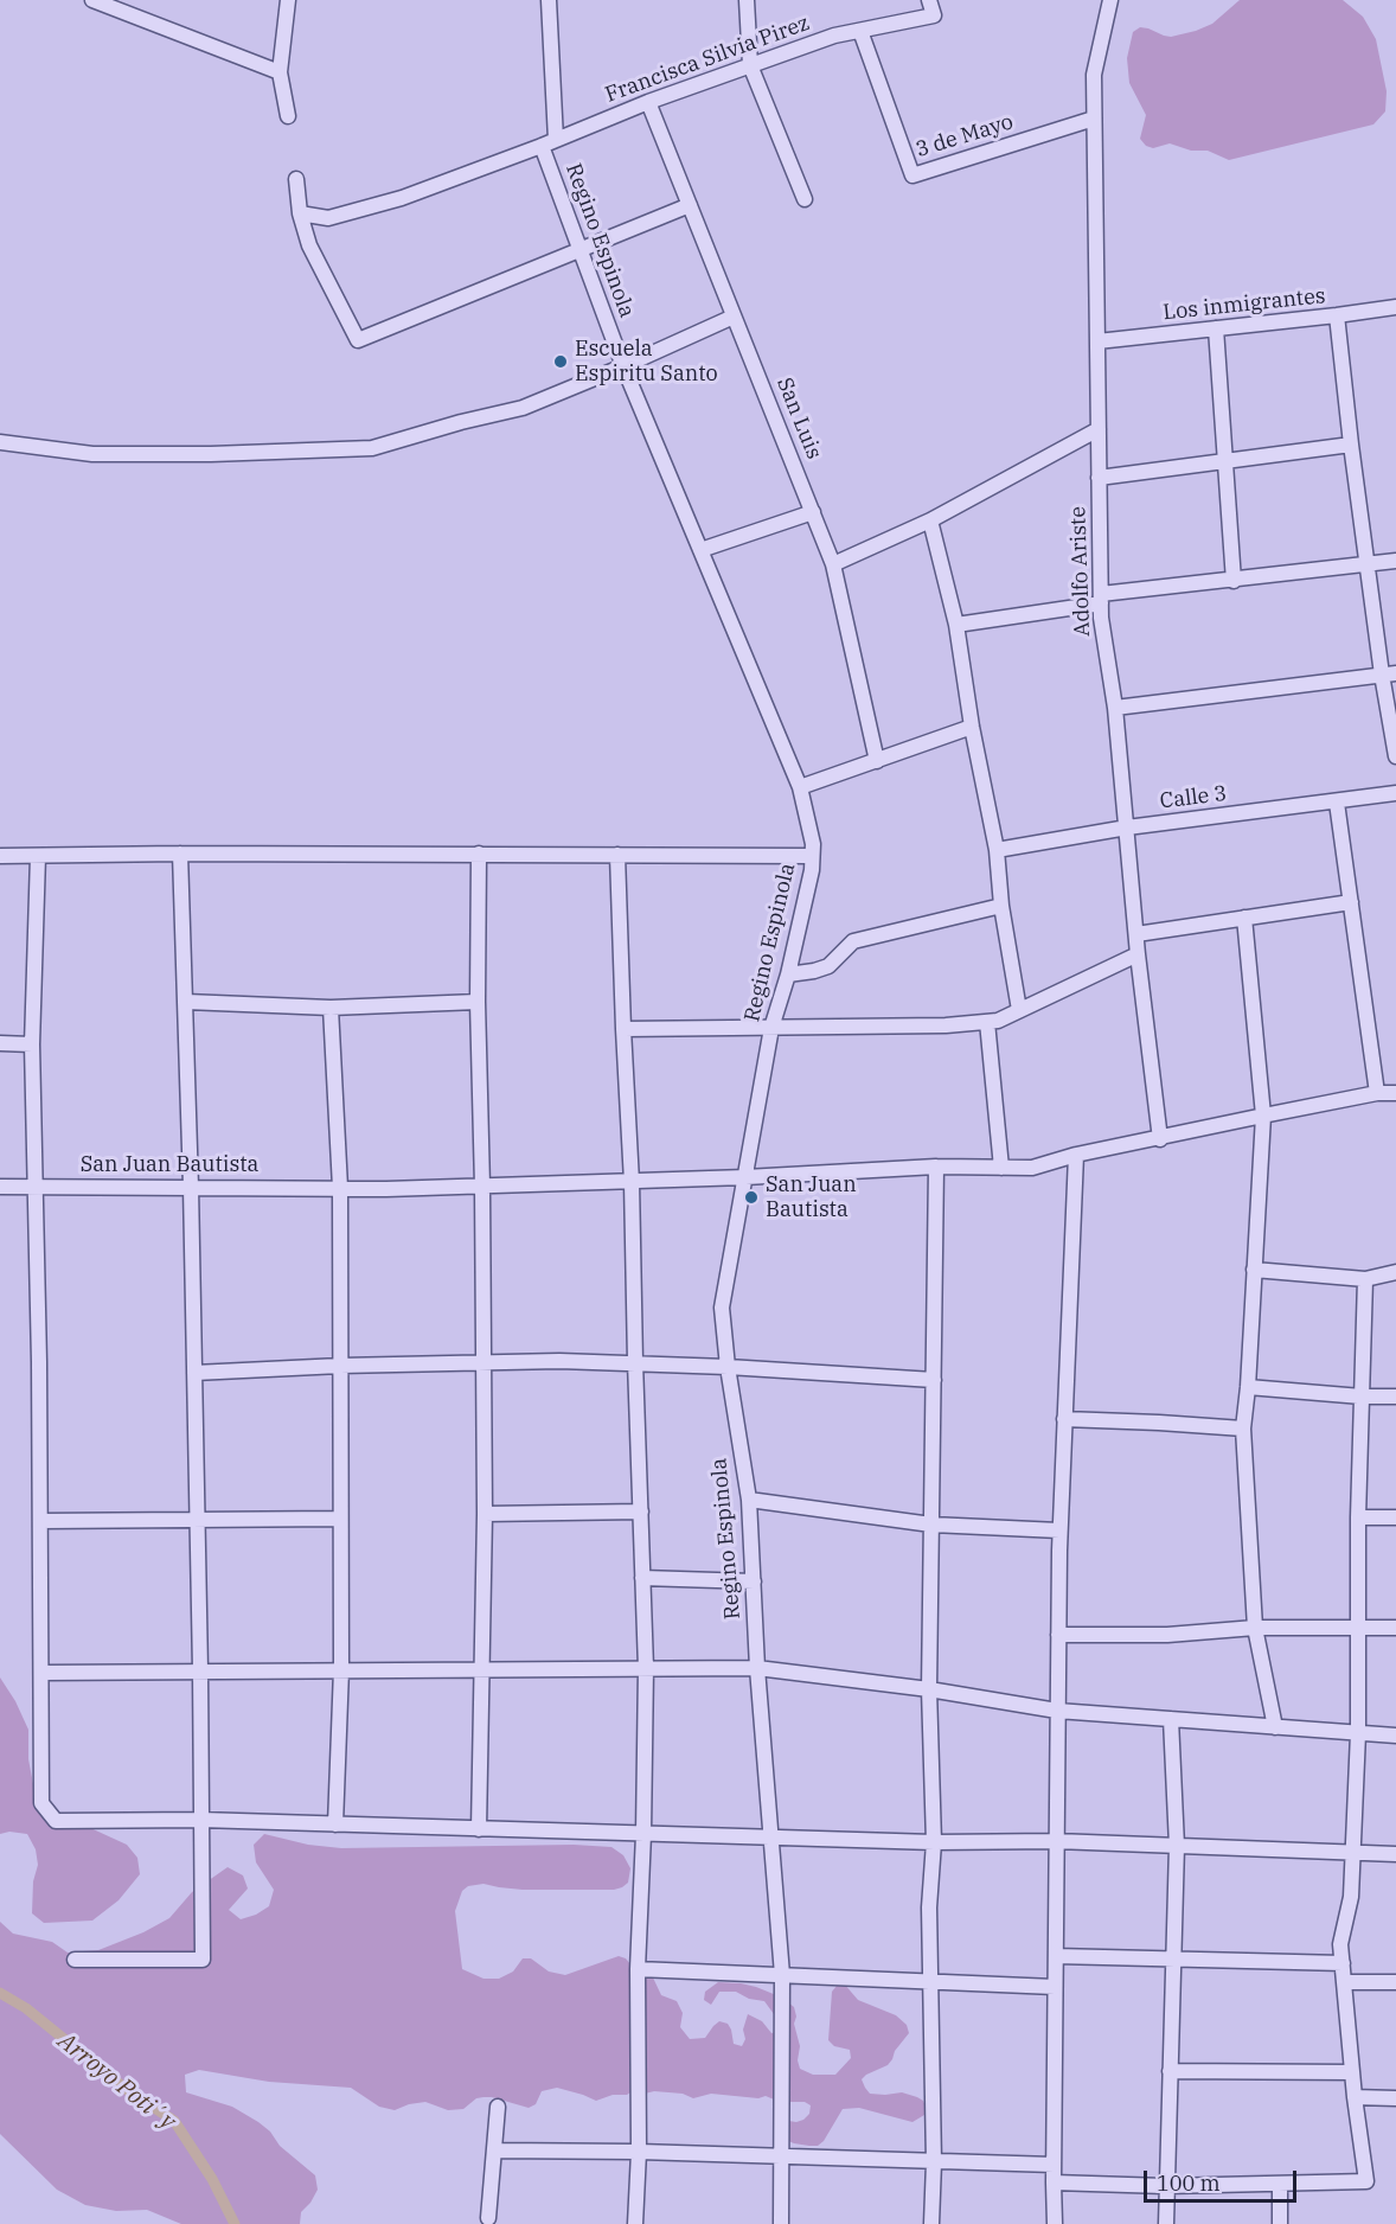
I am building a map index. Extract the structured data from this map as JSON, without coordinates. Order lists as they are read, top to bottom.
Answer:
{
  "streets": {
    "street": [
      "Francisca Silvia Pirez",
      "3 de Mayo",
      "Regino Espinola",
      "Los inmigrantes",
      "San Luis",
      "Adolfo Ariste",
      "Calle 3",
      "San Juan Bautista"
    ]
  },
  "crossings": [
    ["Francisca Silvia Pirez", "3 de Mayo"],
    ["Francisca Silvia Pirez", "Regino Espinola"],
    ["Francisca Silvia Pirez", "San Luis"],
    ["3 de Mayo", "Adolfo Ariste"],
    ["Regino Espinola", "San Juan Bautista"],
    ["Los inmigrantes", "Adolfo Ariste"],
    ["Adolfo Ariste", "Calle 3"],
    ["Adolfo Ariste", "San Juan Bautista"]
  ],
  "water": ["Arroyo Poti´y"],
  "places": ["Escuela Espiritu Santo", "San Juan Bautista"],
  "scale_bar": "100 m"
}
